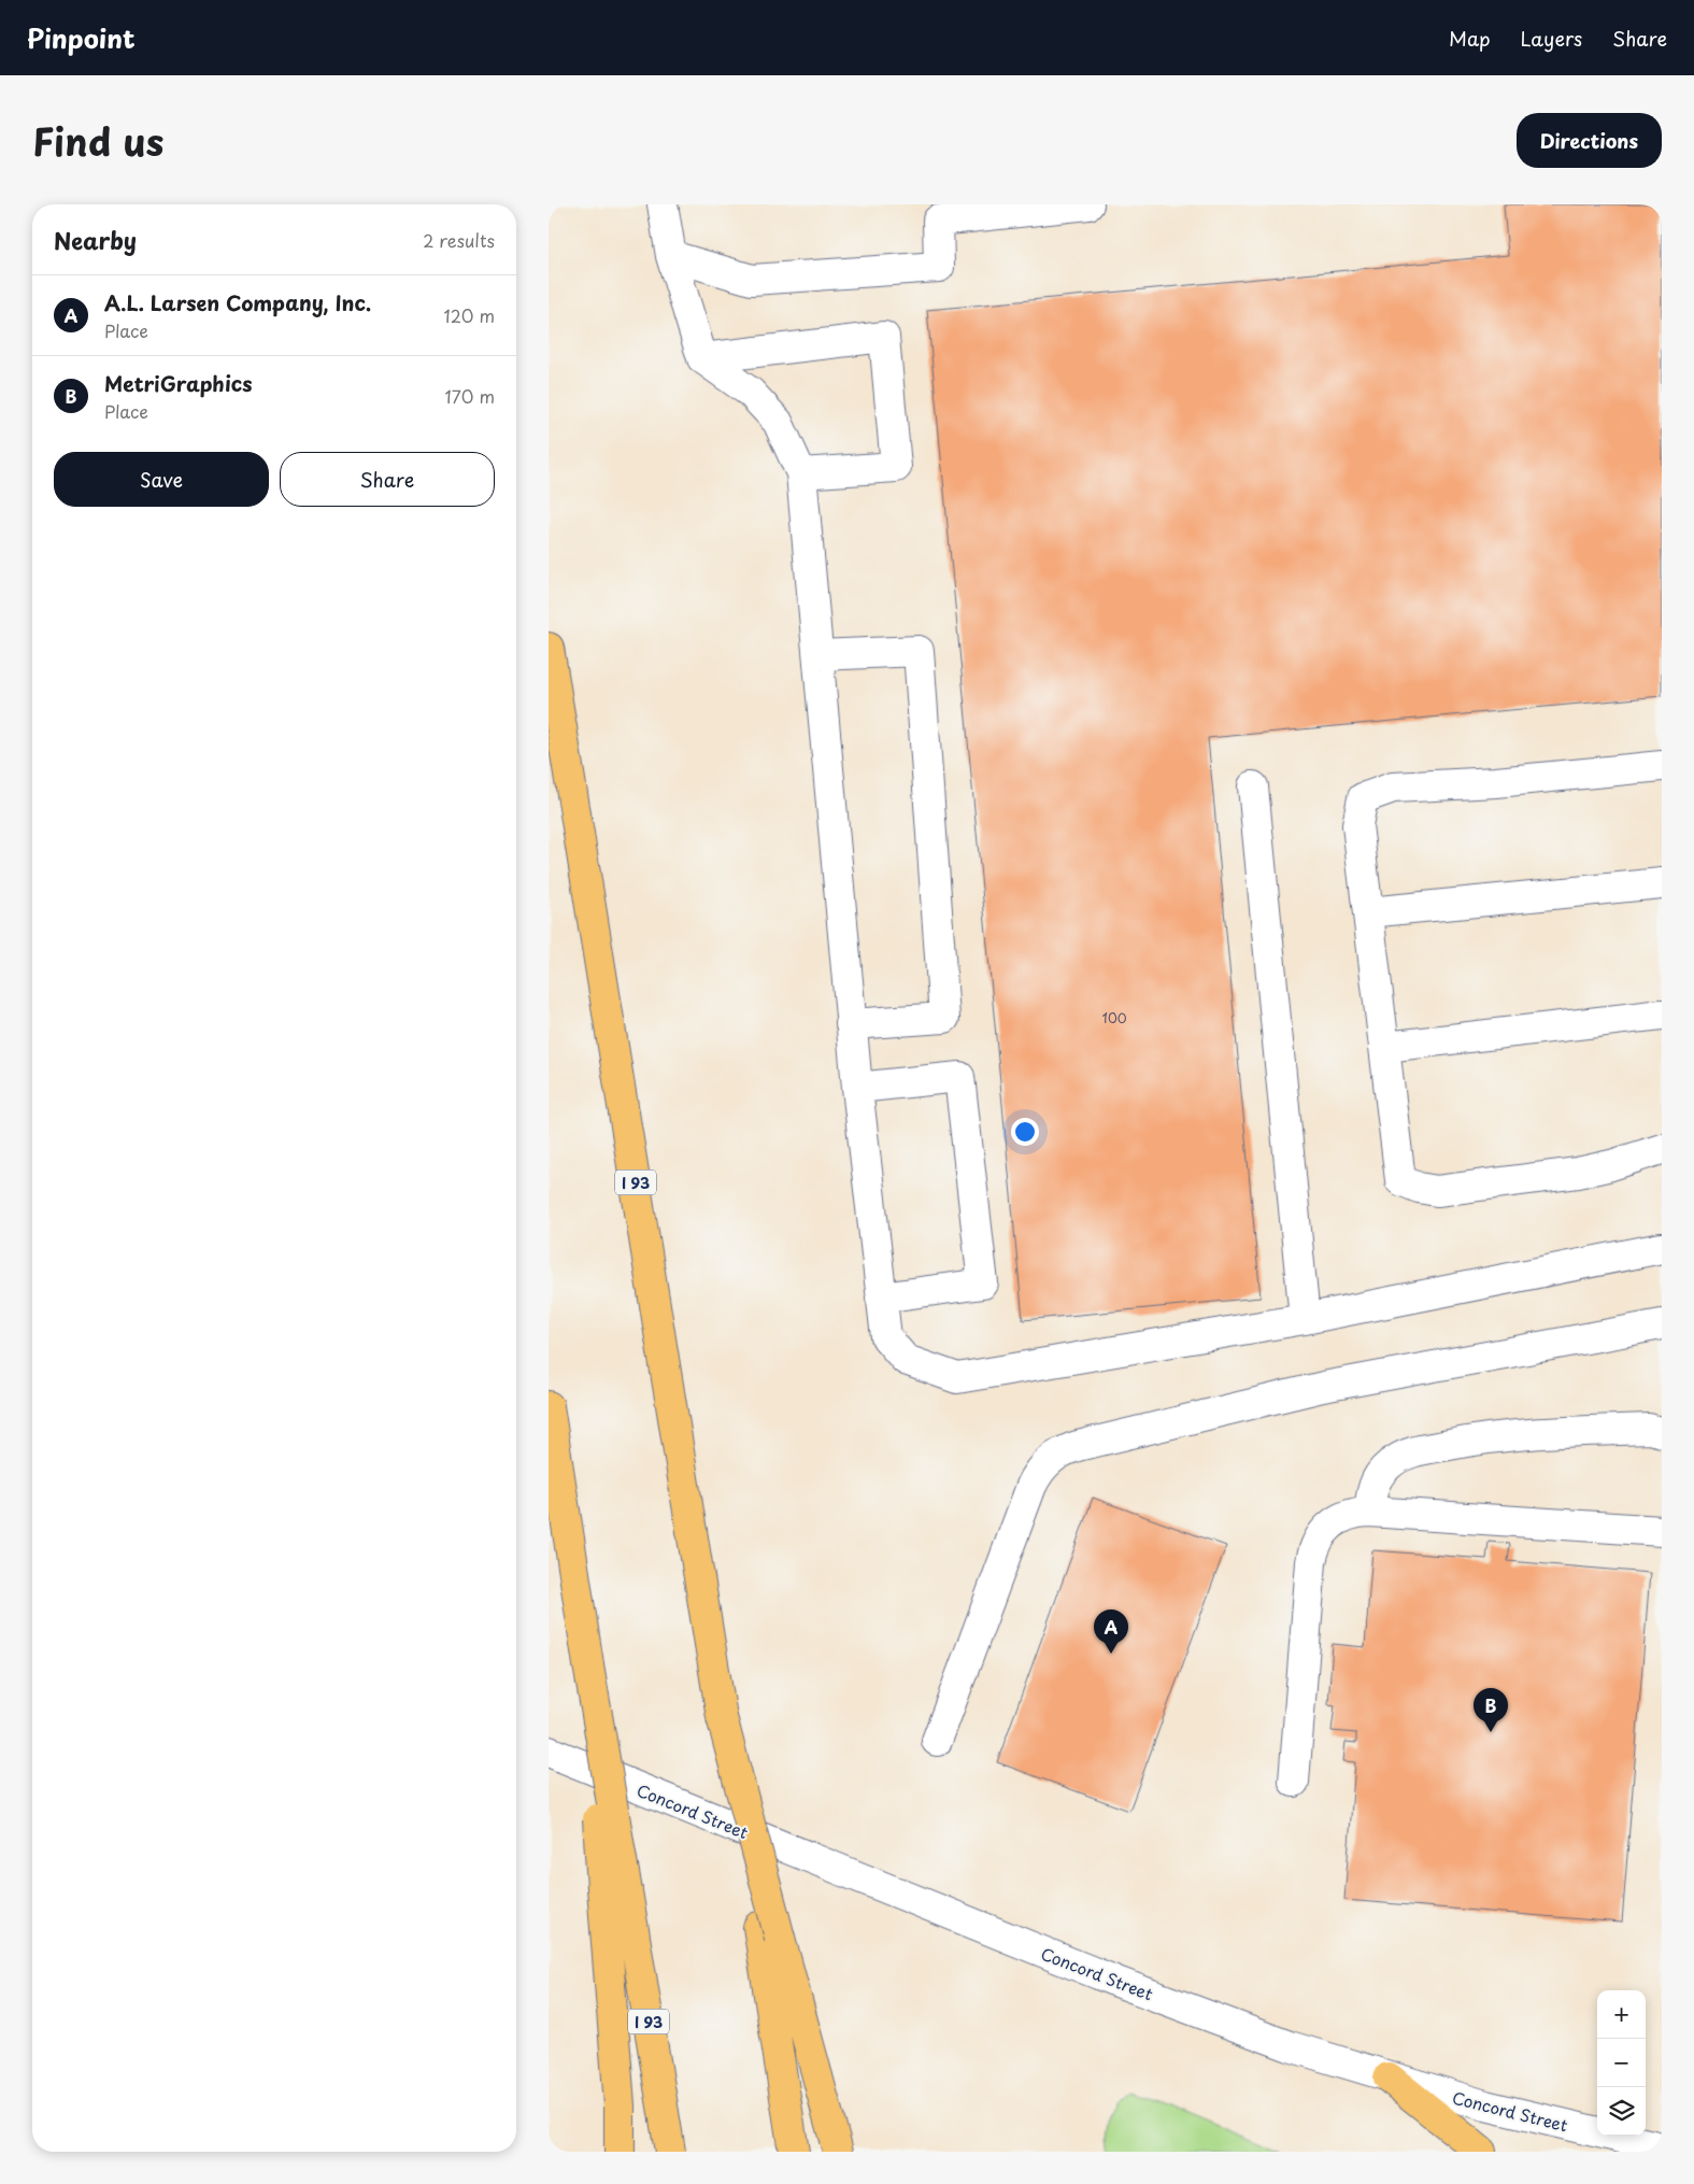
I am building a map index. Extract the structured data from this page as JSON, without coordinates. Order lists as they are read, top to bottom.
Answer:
{
  "streets": {
    "highway": ["I 93"],
    "street": ["Concord Street"]
  },
  "house_numbers": ["100"],
  "page": {
    "header": "Pinpoint",
    "nav": ["Map", "Layers", "Share"],
    "title": "Find us",
    "buttons": [
      "Directions",
      ["Save", "Share"]
    ],
    "heading": ["Nearby", "2 results"],
    "list": [
      {
        "mark": "A",
        "name": "A.L. Larsen Company, Inc.",
        "note": "Place",
        "value": "120 m"
      },
      {
        "mark": "B",
        "name": "MetriGraphics",
        "note": "Place",
        "value": "170 m"
      }
    ],
    "pins": ["A", "B"],
    "map_buttons": ["+", "−"]
  }
}
